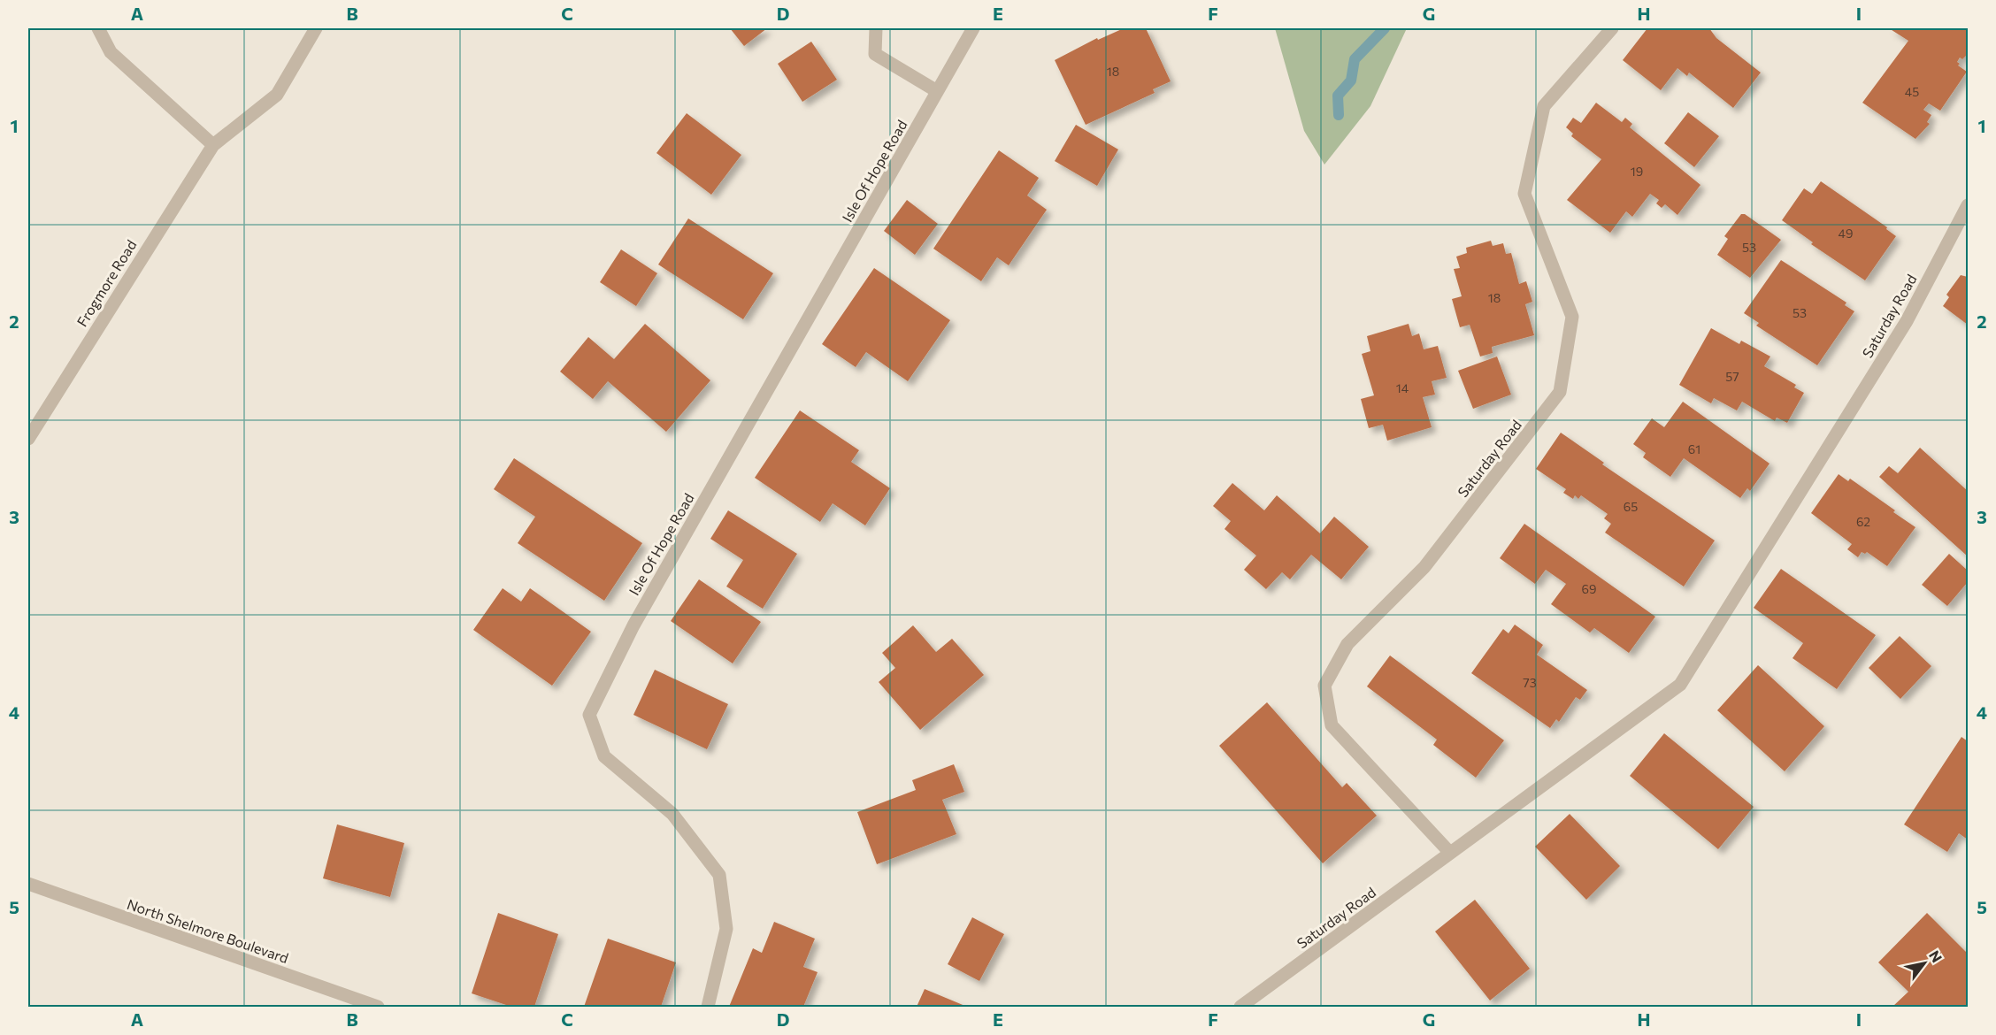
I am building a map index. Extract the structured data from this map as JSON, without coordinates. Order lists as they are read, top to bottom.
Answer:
{
  "streets": {
    "street": [
      "Isle Of Hope Road",
      "Frogmore Road",
      "Saturday Road",
      "North Shelmore Boulevard"
    ]
  },
  "house_numbers": [
    "18",
    "45",
    "19",
    "49",
    "53",
    "18",
    "53",
    "57",
    "14",
    "61",
    "65",
    "62",
    "69",
    "73"
  ],
  "north": "top right",
  "grid": {
    "columns": [
      "A",
      "B",
      "C",
      "D",
      "E",
      "F",
      "G",
      "H",
      "I"
    ],
    "rows": [
      "1",
      "2",
      "3",
      "4",
      "5"
    ]
  }
}
